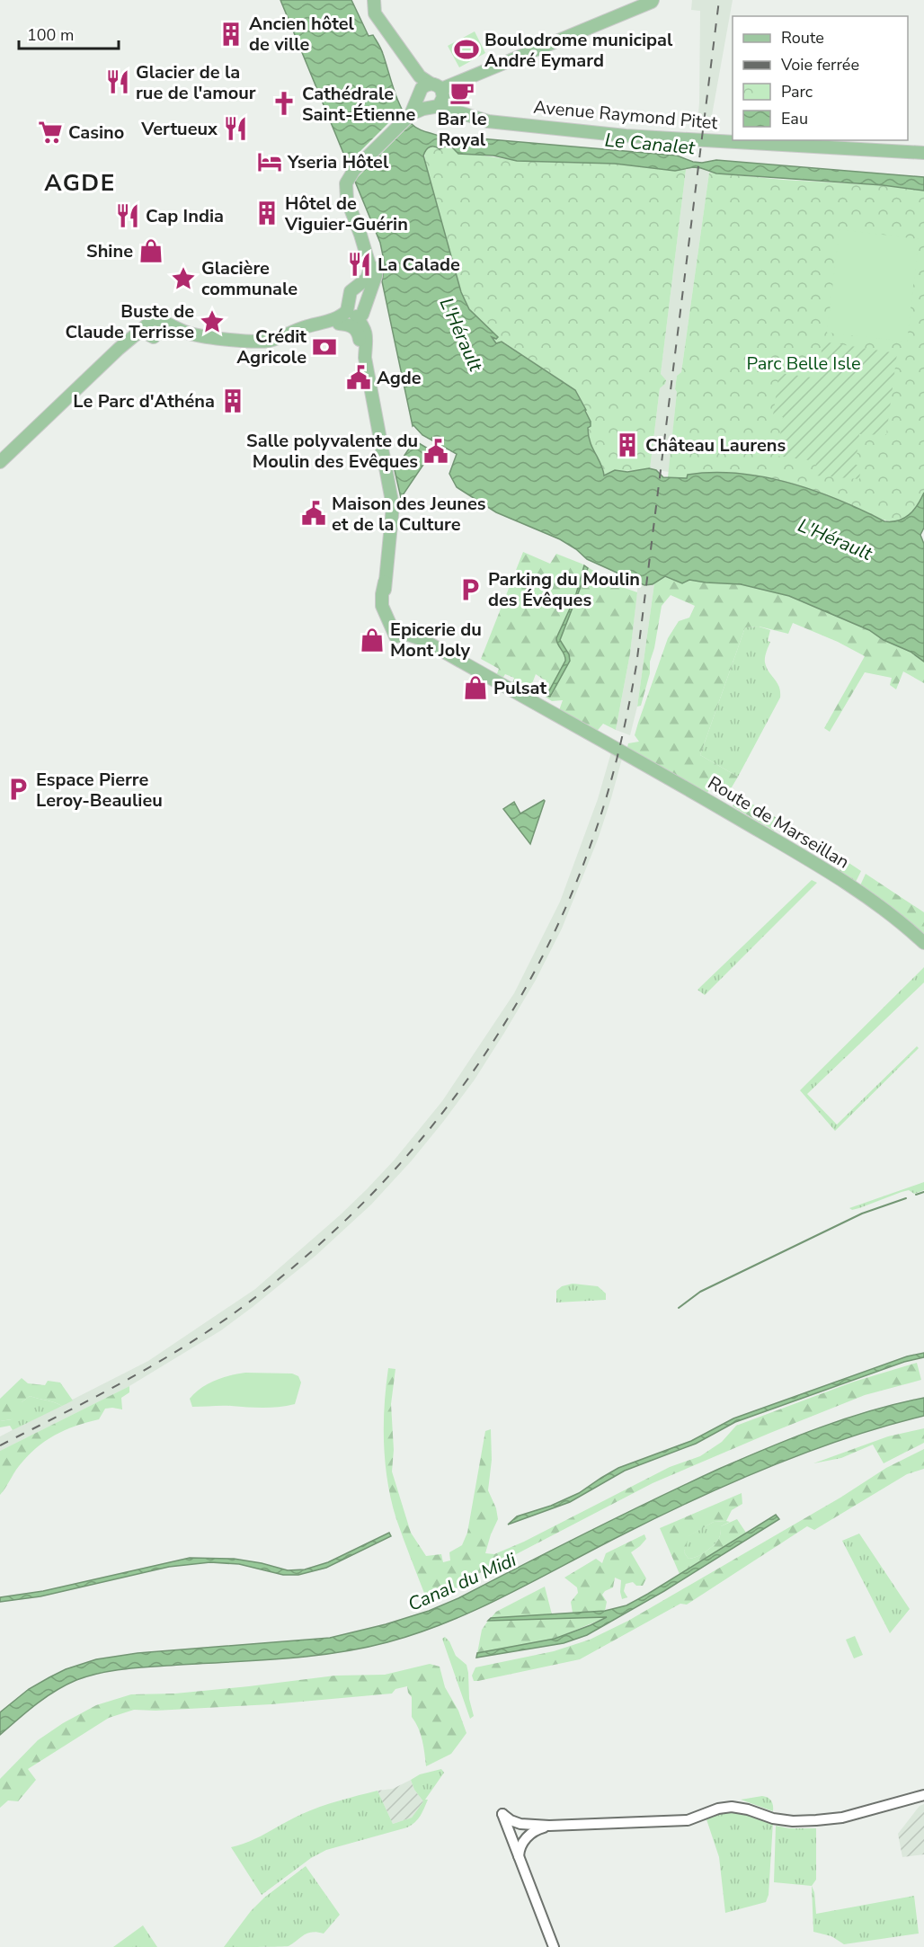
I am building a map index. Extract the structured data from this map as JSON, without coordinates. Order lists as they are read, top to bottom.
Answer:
{
  "streets": {
    "main road": ["Avenue Raymond Pitet", "Route de Marseillan"]
  },
  "districts": ["AGDE"],
  "water": ["Le Canalet", "L'Hérault", "Canal du Midi"],
  "parks": ["Parc Belle Isle"],
  "places": {
    "building": [
      "Ancien hôtel de ville",
      "Hôtel de Viguier-Guérin",
      "Le Parc d'Athéna",
      "Château Laurens"
    ],
    "sports": ["Boulodrome municipal André Eymard"],
    "restaurant": [
      "Glacier de la rue de l'amour",
      "Vertueux",
      "Cap India",
      "La Calade"
    ],
    "cafe": ["Bar le Royal"],
    "church": ["Cathédrale Saint-Étienne"],
    "supermarket": ["Casino"],
    "hotel": ["Yseria Hôtel"],
    "shop": ["Shine", "Epicerie du Mont Joly", "Pulsat"],
    "place": ["Glacière communale", "Buste de Claude Terrisse"],
    "bank": ["Crédit Agricole"],
    "public building": ["Agde", "Salle polyvalente du Moulin des Evêques", "Maison des Jeunes et de la Culture"],
    "parking": ["Parking du Moulin des Évêques", "Espace Pierre Leroy-Beaulieu"]
  },
  "legend": [
    "Route",
    "Voie ferrée",
    "Parc",
    "Eau"
  ],
  "scale_bar": "100 m"
}
